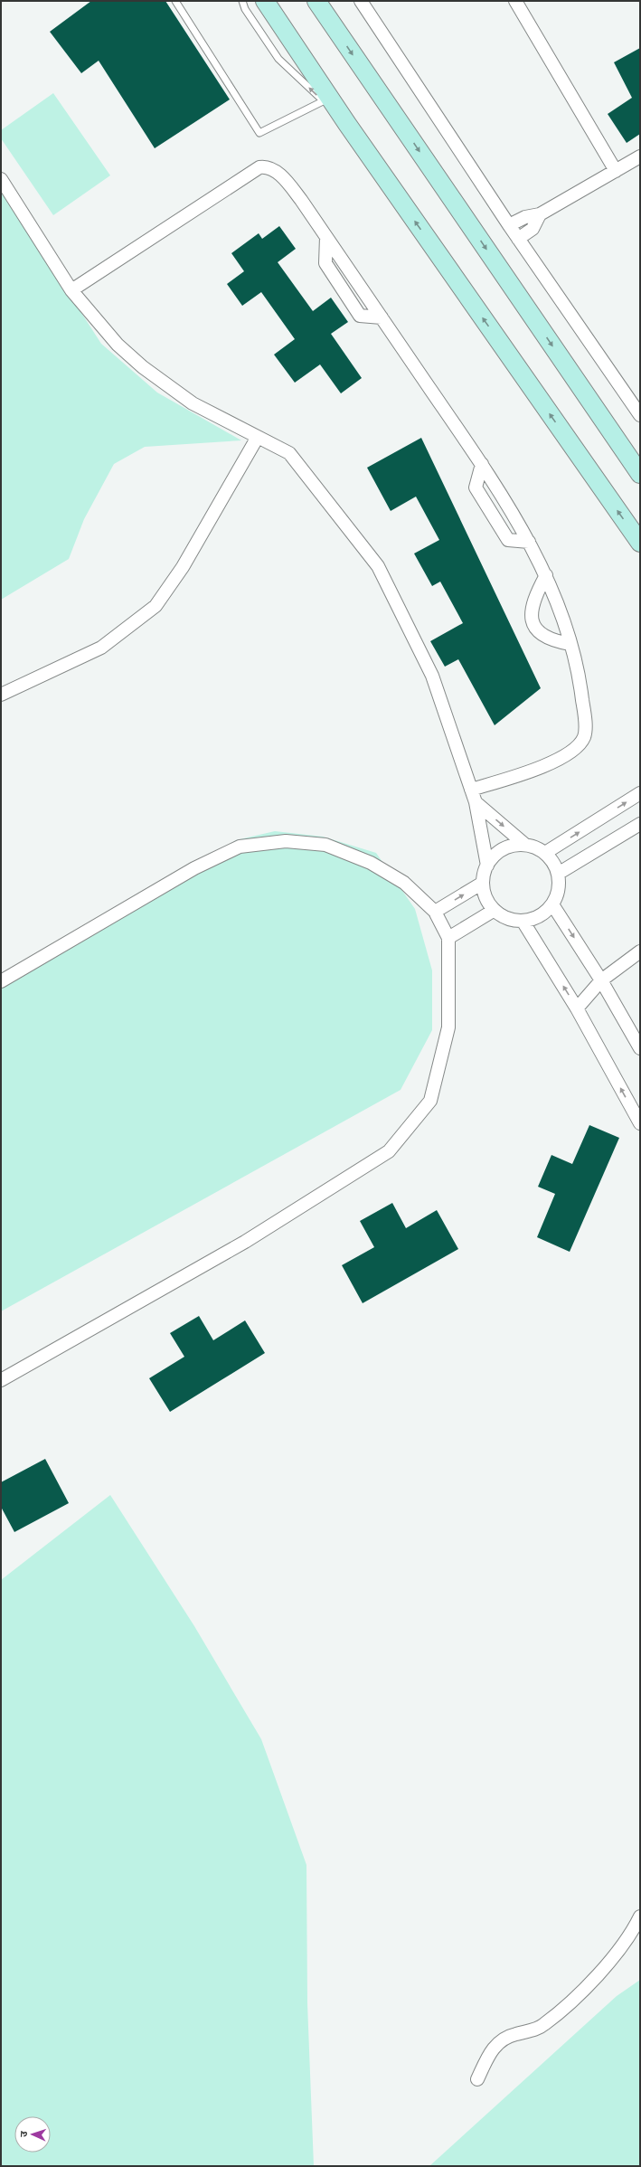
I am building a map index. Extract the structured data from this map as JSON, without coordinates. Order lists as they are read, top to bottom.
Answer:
{
  "north": "left"
}
